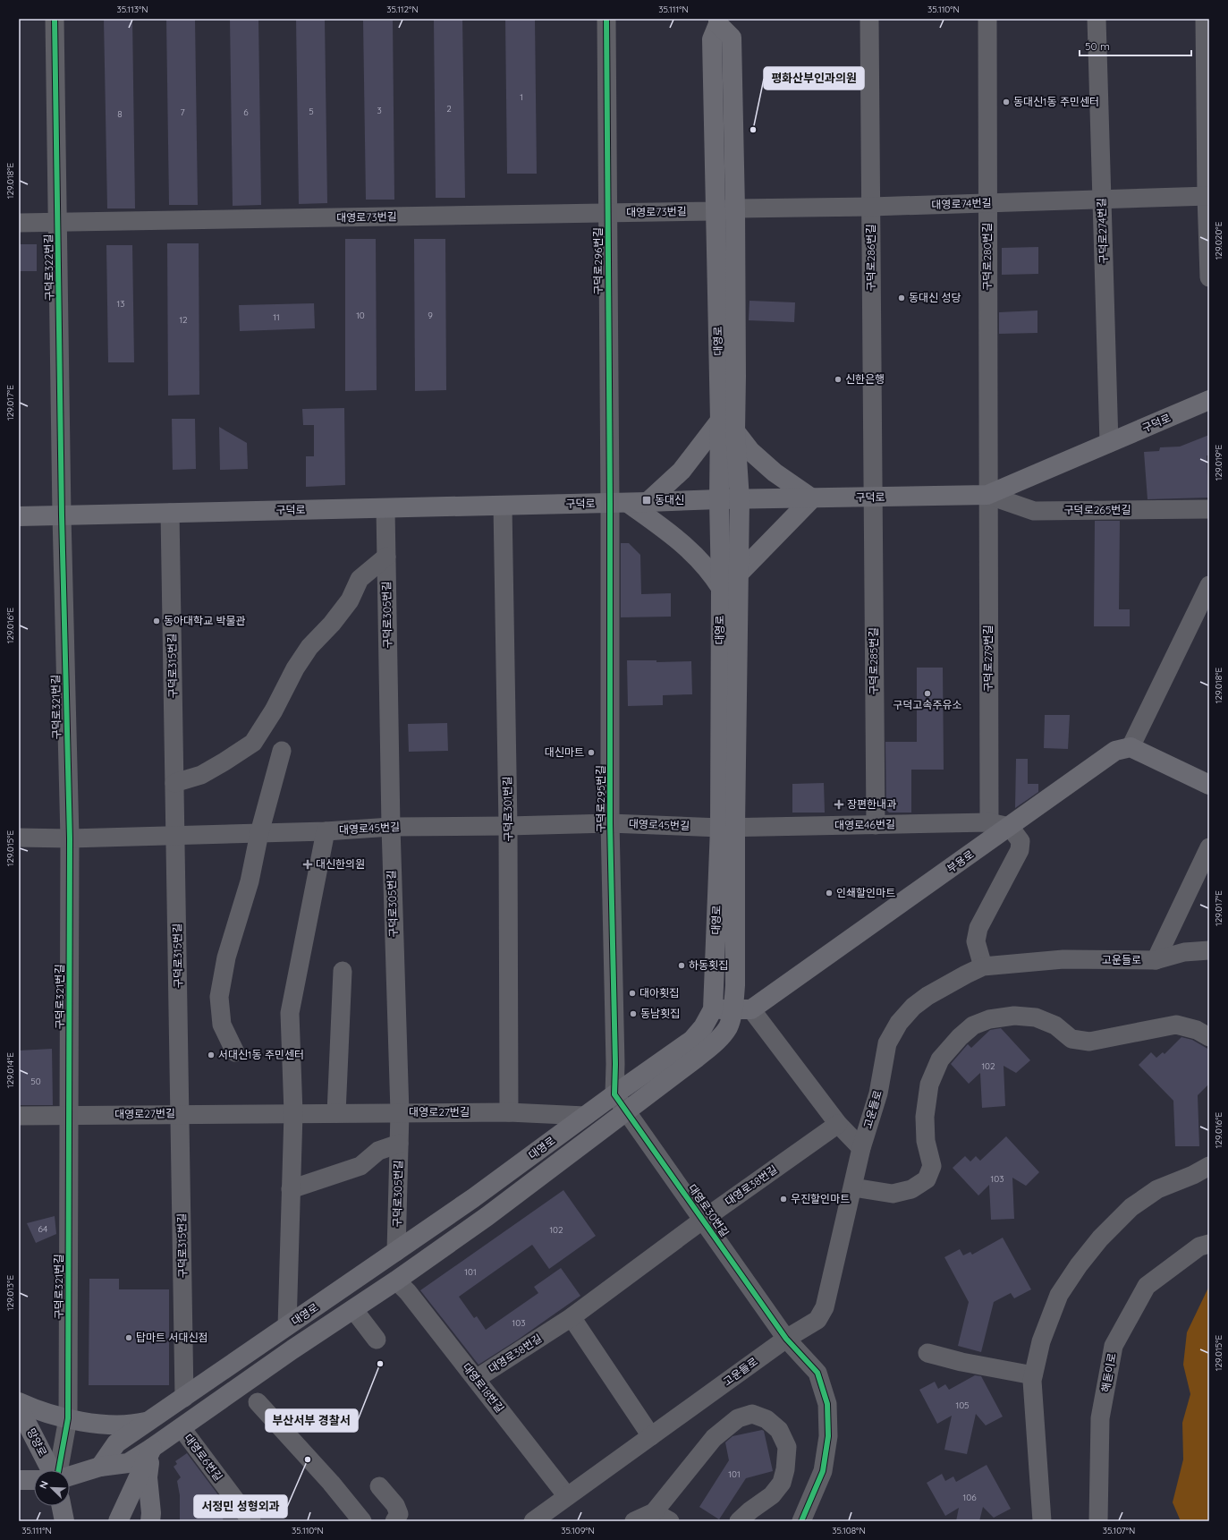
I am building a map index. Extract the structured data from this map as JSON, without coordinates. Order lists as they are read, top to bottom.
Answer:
{
  "streets": {
    "main road": [
      "대영로",
      "구덕로",
      "부용로",
      "망양로"
    ],
    "street": [
      "대영로74번길",
      "대영로73번길",
      "구덕로274번길",
      "구덕로280번길",
      "구덕로286번길",
      "구덕로296번길",
      "구덕로322번길",
      "구덕로265번길",
      "구덕로305번길",
      "구덕로279번길",
      "구덕로285번길",
      "구덕로315번길",
      "구덕로321번길",
      "구덕로295번길",
      "구덕로301번길",
      "대영로45번길",
      "대영로46번길",
      "고운들로",
      "대영로27번길",
      "대영로38번길",
      "대영로30번길",
      "해돋이로",
      "대영로18번길",
      "대영로6번길"
    ]
  },
  "crossings": [
    ["대영로74번길", "대영로73번길"],
    ["대영로74번길", "구덕로274번길"],
    ["대영로74번길", "구덕로280번길"],
    ["대영로74번길", "구덕로286번길"],
    ["대영로74번길", "대영로"],
    ["대영로73번길", "구덕로296번길"],
    ["대영로73번길", "구덕로322번길"],
    ["대영로73번길", "대영로"],
    ["구덕로274번길", "구덕로"],
    ["구덕로280번길", "구덕로"],
    ["구덕로280번길", "구덕로265번길"],
    ["구덕로280번길", "구덕로279번길"],
    ["구덕로286번길", "구덕로"],
    ["구덕로286번길", "구덕로285번길"],
    ["구덕로296번길", "구덕로"],
    ["구덕로296번길", "구덕로295번길"],
    ["구덕로322번길", "구덕로"],
    ["구덕로322번길", "구덕로321번길"],
    ["대영로", "구덕로"],
    ["대영로", "구덕로305번길"],
    ["대영로", "구덕로315번길"],
    ["대영로", "구덕로295번길"],
    ["대영로", "대영로45번길"],
    ["대영로", "대영로46번길"],
    ["대영로", "부용로"],
    ["대영로", "대영로27번길"],
    ["대영로", "대영로30번길"],
    ["대영로", "대영로18번길"],
    ["대영로", "대영로6번길"],
    ["구덕로", "구덕로265번길"],
    ["구덕로", "구덕로305번길"],
    ["구덕로", "구덕로279번길"],
    ["구덕로", "구덕로285번길"],
    ["구덕로", "구덕로315번길"],
    ["구덕로", "구덕로321번길"],
    ["구덕로", "구덕로295번길"],
    ["구덕로", "구덕로301번길"],
    ["구덕로265번길", "구덕로279번길"],
    ["구덕로305번길", "구덕로315번길"],
    ["구덕로305번길", "대영로45번길"],
    ["구덕로305번길", "대영로27번길"],
    ["구덕로279번길", "대영로46번길"],
    ["구덕로285번길", "대영로46번길"],
    ["구덕로315번길", "대영로45번길"],
    ["구덕로315번길", "대영로27번길"],
    ["구덕로321번길", "대영로45번길"],
    ["구덕로321번길", "대영로27번길"],
    ["구덕로295번길", "대영로45번길"],
    ["구덕로295번길", "대영로30번길"],
    ["구덕로301번길", "대영로45번길"],
    ["구덕로301번길", "대영로27번길"],
    ["대영로45번길", "대영로46번길"],
    ["대영로46번길", "부용로"],
    ["고운들로", "대영로30번길"],
    ["고운들로", "대영로18번길"],
    ["대영로38번길", "대영로30번길"],
    ["대영로38번길", "대영로18번길"]
  ],
  "places": {
    "other": [
      "동대신1동 주민센터",
      "평화산부인과의원",
      "동대신 성당",
      "신한은행",
      "동아대학교 박물관",
      "구덕고속주유소",
      "대신마트",
      "인쇄할인마트",
      "하동횟집",
      "대아횟집",
      "동남횟집",
      "서대신1동 주민센터",
      "우진할인마트",
      "탑마트 서대신점",
      "부산서부 경찰서",
      "서정민 성형외과"
    ],
    "transit": ["동대신"],
    "health": ["장편한내과", "대신한의원"]
  },
  "house_numbers": [
    "1",
    "2",
    "3",
    "5",
    "7",
    "6",
    "8",
    "13",
    "10",
    "9",
    "11",
    "12",
    "102",
    "50",
    "103",
    "64",
    "102",
    "101",
    "103",
    "105",
    "101",
    "106"
  ],
  "scale_bar": "50 m",
  "north": "top left",
  "coordinates": [
    "35.113°N",
    "35.112°N",
    "35.111°N",
    "35.110°N",
    "129.018°E",
    "129.020°E",
    "129.017°E",
    "129.019°E",
    "129.016°E",
    "129.015°E",
    "129.014°E",
    "129.013°E",
    "35.109°N",
    "35.108°N",
    "35.107°N"
  ]
}
